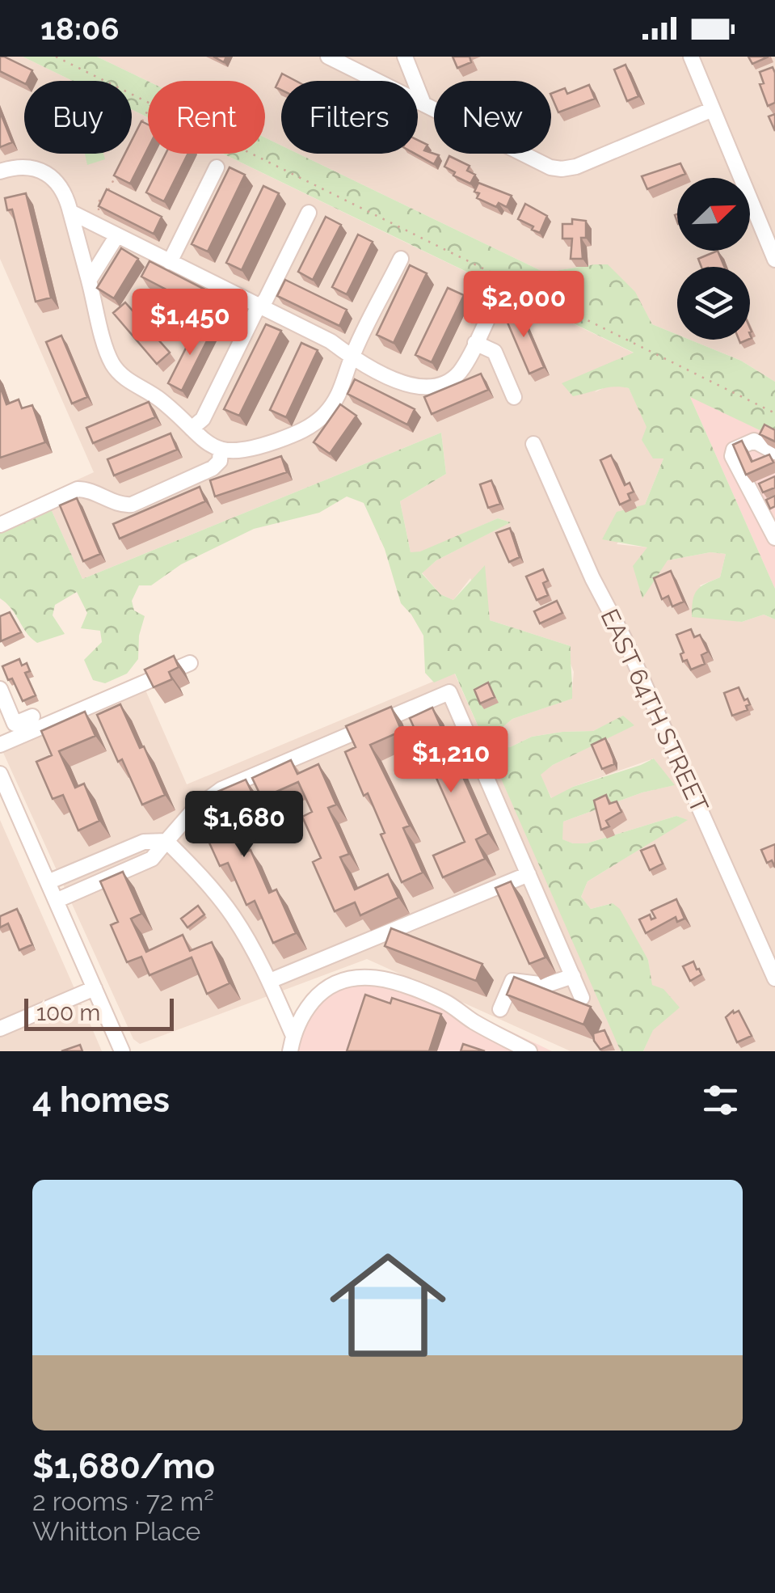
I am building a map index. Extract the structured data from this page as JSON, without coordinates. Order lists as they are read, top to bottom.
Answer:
{
  "streets": {
    "street": ["EAST 64TH STREET"]
  },
  "scale_bar": "100 m",
  "north": "top right",
  "page": {
    "status": "18:06",
    "chip": [
      "Buy",
      "Rent",
      "Filters",
      "New"
    ],
    "price": [
      "$2,000",
      "$1,450",
      "$1,210",
      "$1,680"
    ],
    "scale": "100 m",
    "heading": "4 homes",
    "list": [
      {
        "name": "$1,680/mo",
        "note": "2 rooms · 72 m² · Whitton Place"
      }
    ]
  }
}
